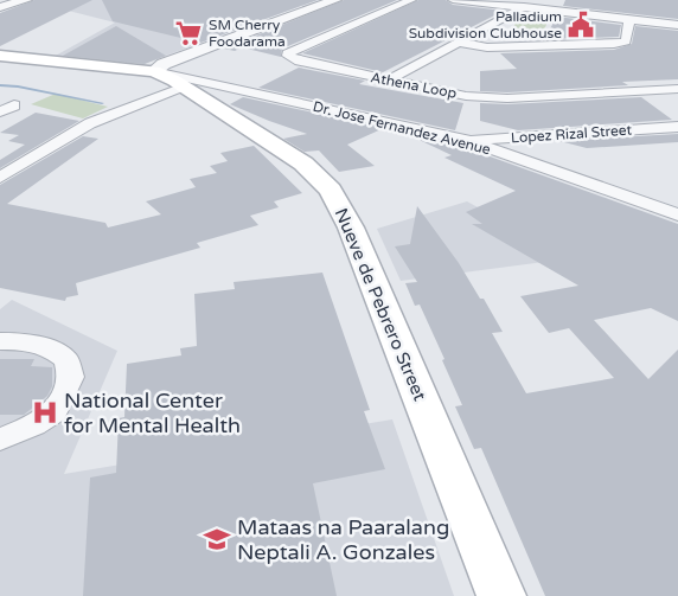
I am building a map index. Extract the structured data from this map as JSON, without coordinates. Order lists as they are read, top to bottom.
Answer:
{
  "streets": {
    "main road": ["Nueve de Pebrero Street"],
    "street": ["Athena Loop", "Dr. Jose Fernandez Avenue", "Lopez Rizal Street"]
  },
  "crossings": [
    ["Dr. Jose Fernandez Avenue", "Lopez Rizal Street"],
    ["Dr. Jose Fernandez Avenue", "Nueve de Pebrero Street"]
  ],
  "places": {
    "public building": ["Palladium Subdivision Clubhouse"],
    "supermarket": ["SM Cherry Foodarama"],
    "hospital": ["National Center for Mental Health"],
    "school or university": ["Mataas na Paaralang Neptali A. Gonzales"]
  }
}
